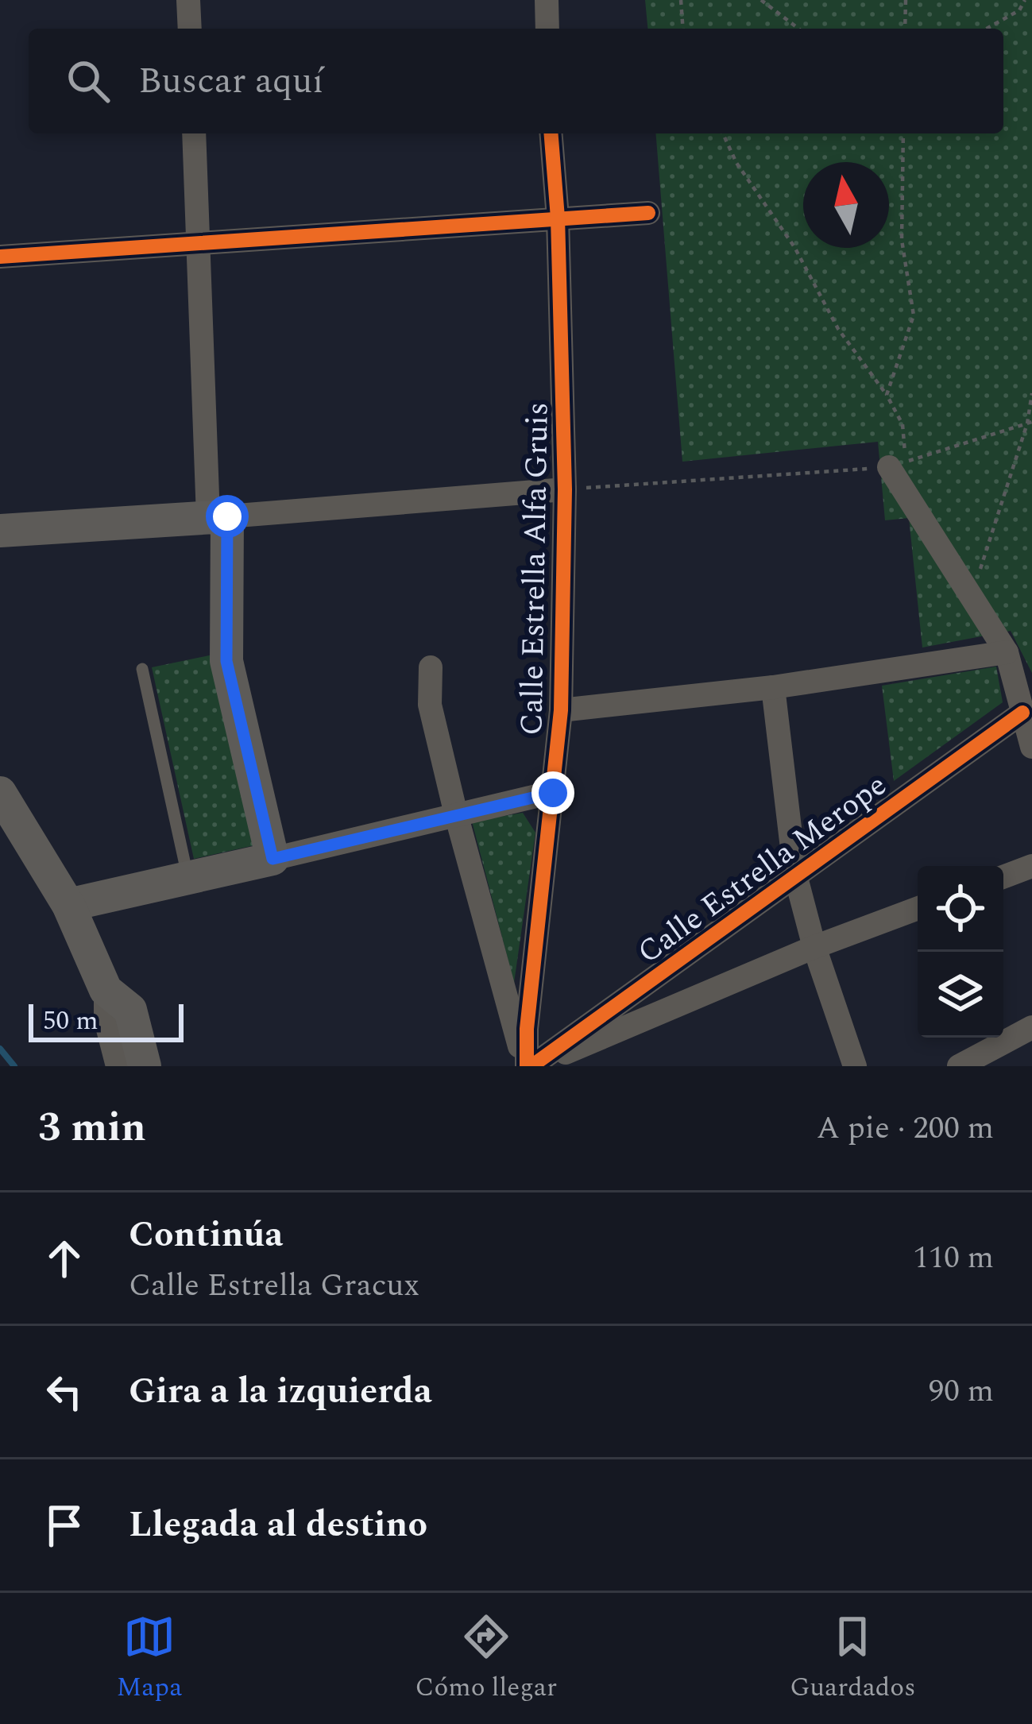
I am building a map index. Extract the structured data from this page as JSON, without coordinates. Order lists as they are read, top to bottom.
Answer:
{
  "streets": {
    "street": ["Calle Estrella Alfa Gruis", "Calle Estrella Merope"]
  },
  "crossings": [
    ["Calle Estrella Alfa Gruis", "Calle Estrella Merope"]
  ],
  "scale_bar": "50 m",
  "north": "top",
  "page": {
    "search": "Buscar aquí",
    "scale": "50 m",
    "heading": ["3 min", "A pie · 200 m"],
    "list": [
      ["Continúa", "Calle Estrella Gracux", "110 m"],
      ["Gira a la izquierda", "90 m"],
      "Llegada al destino"
    ],
    "nav": ["Mapa", "Cómo llegar", "Guardados"]
  }
}
